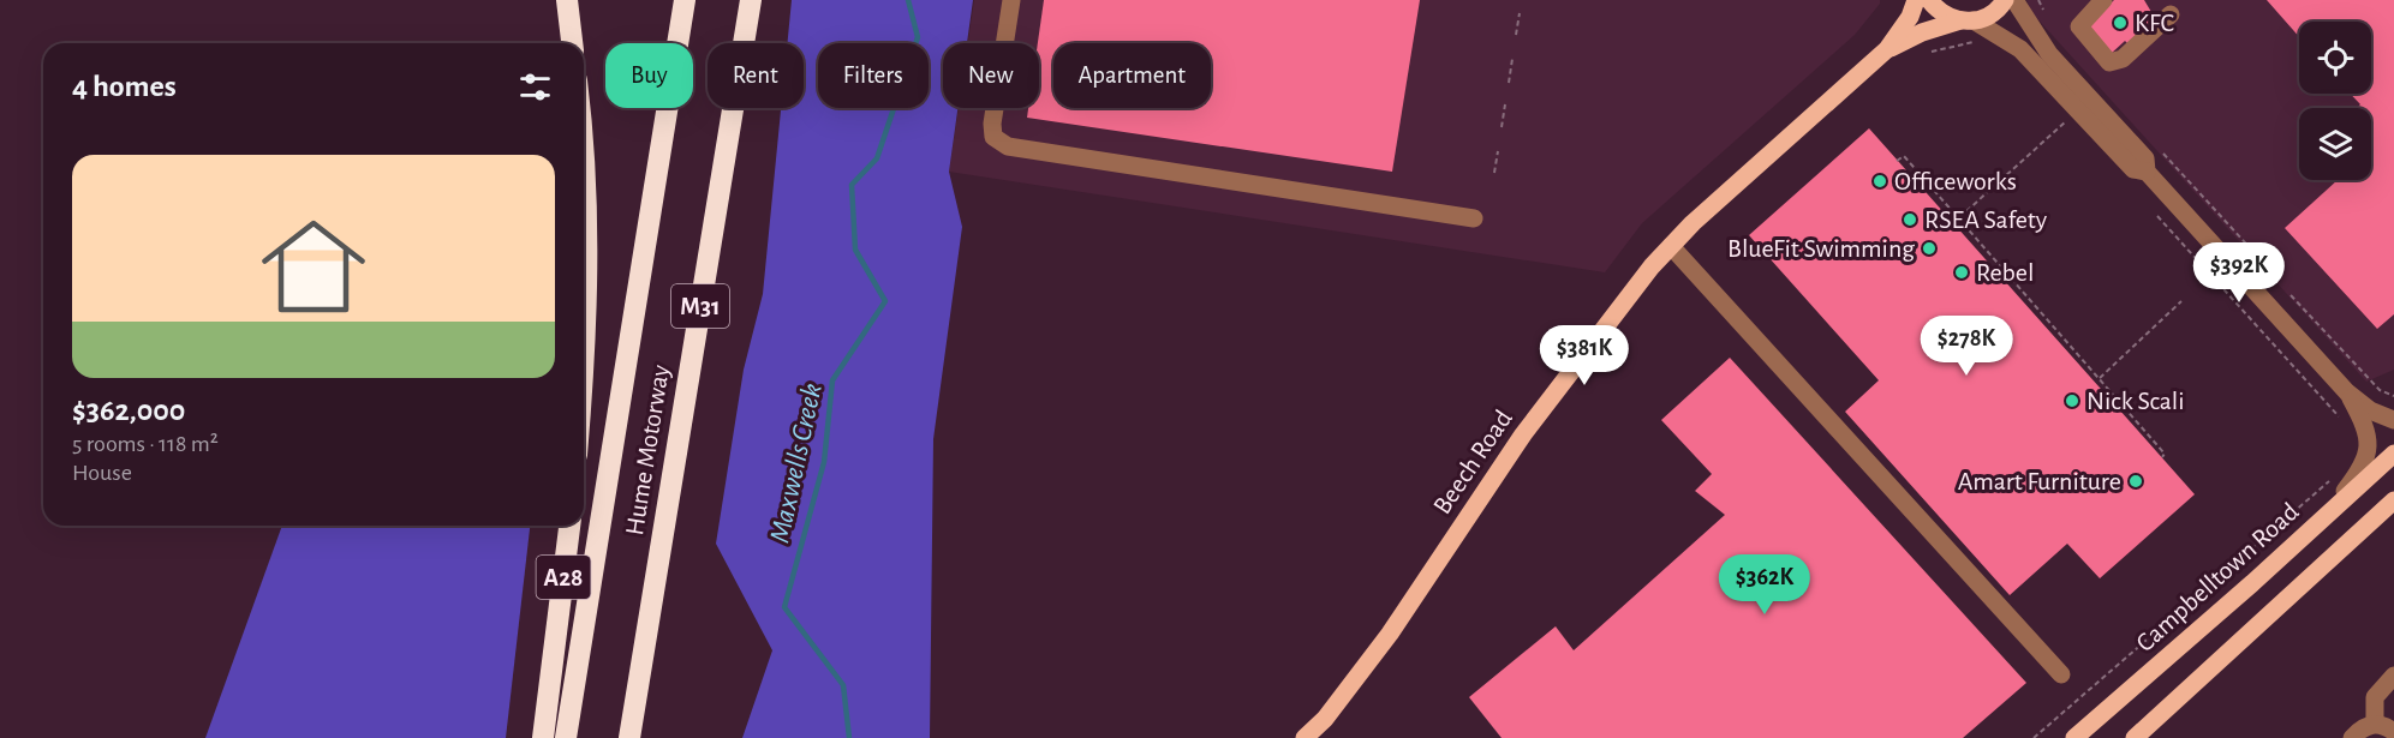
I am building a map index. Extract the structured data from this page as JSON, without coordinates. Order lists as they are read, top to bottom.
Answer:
{
  "streets": {
    "highway": ["M31", "Hume Motorway", "A28"],
    "main road": ["Beech Road", "Campbelltown Road"]
  },
  "water": ["Maxwells Creek"],
  "places": [
    "KFC",
    "Officeworks",
    "RSEA Safety",
    "BlueFit Swimming",
    "Rebel",
    "Nick Scali",
    "Amart Furniture"
  ],
  "page": {
    "chip": [
      "Buy",
      "Rent",
      "Filters",
      "New",
      "Apartment"
    ],
    "heading": "4 homes",
    "list": [
      {
        "name": "$362,000",
        "note": "5 rooms · 118 m² · House"
      }
    ],
    "price": [
      "$392K",
      "$278K",
      "$381K",
      "$362K"
    ]
  }
}
